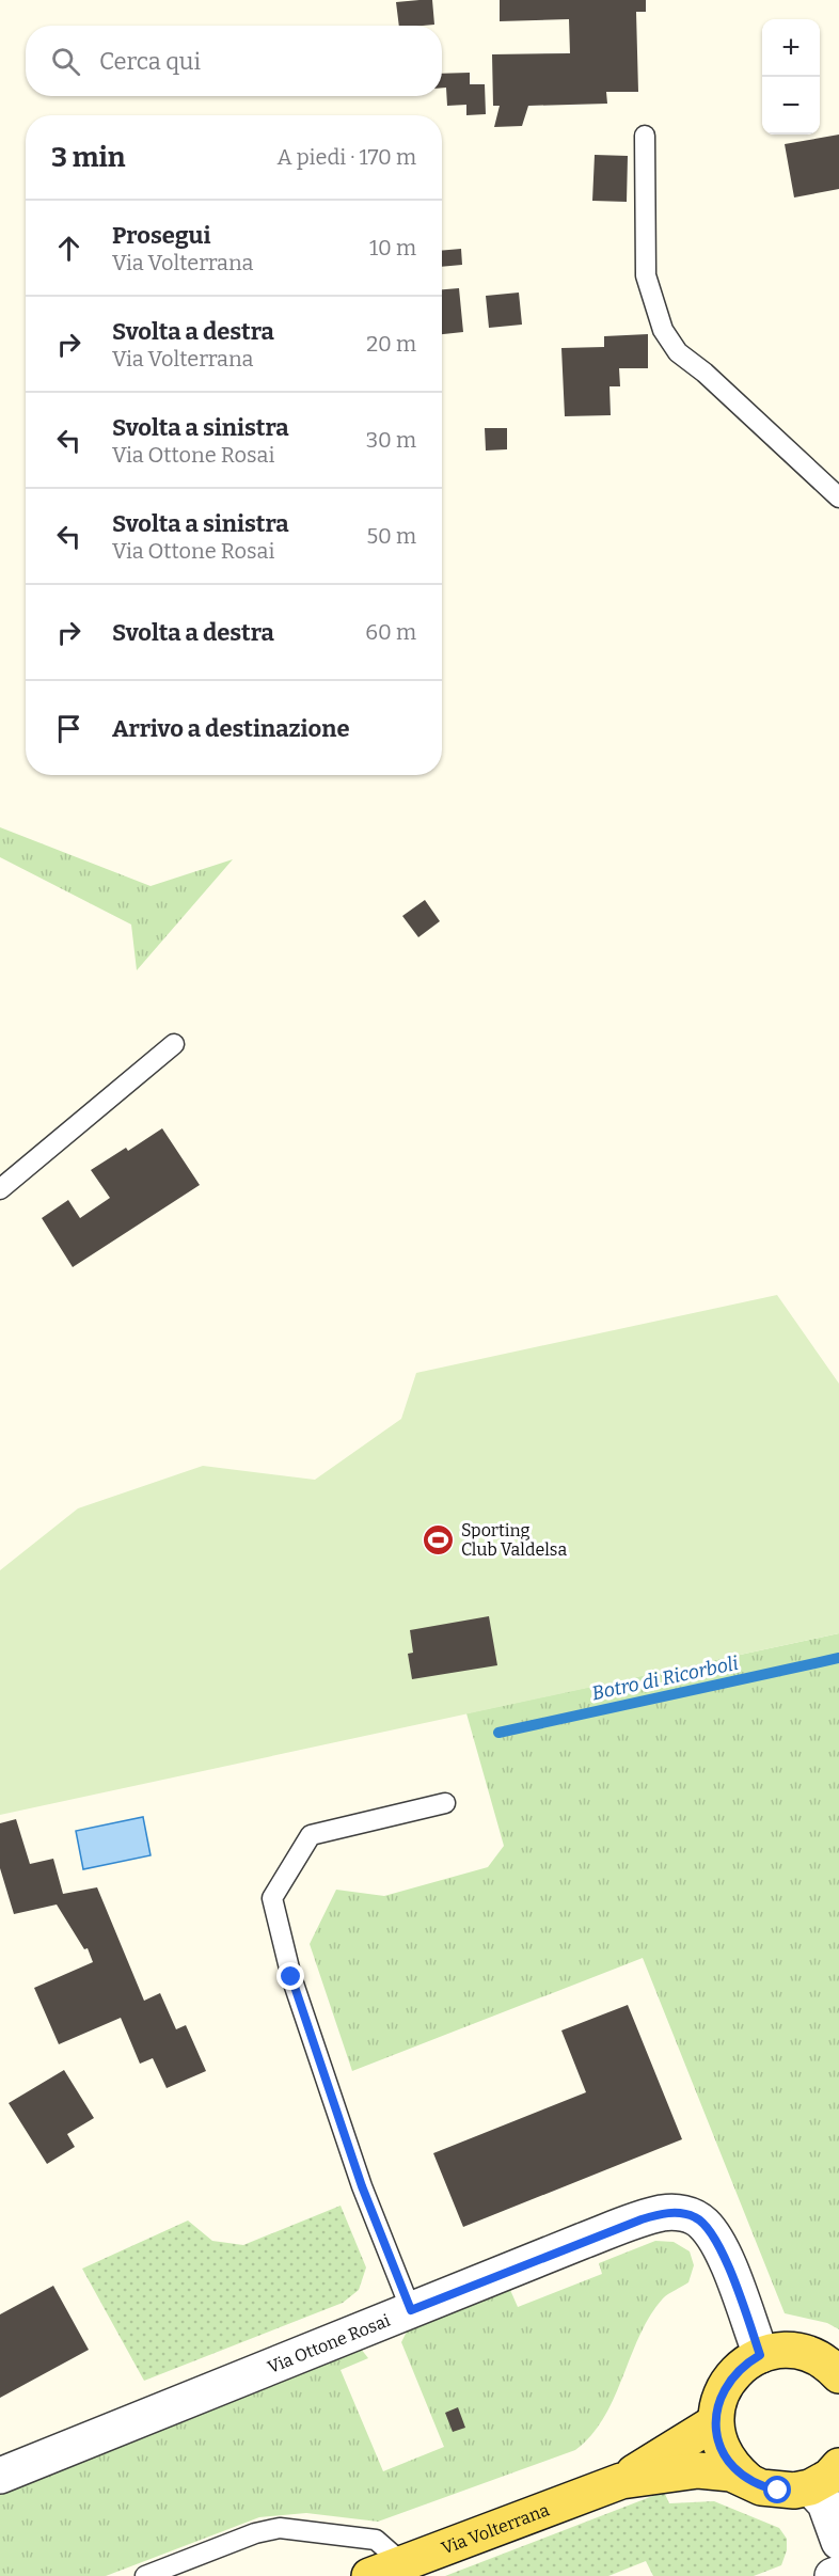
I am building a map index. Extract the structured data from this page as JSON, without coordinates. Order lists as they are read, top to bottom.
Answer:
{
  "streets": {
    "main road": ["Via Volterrana"],
    "street": ["Via Ottone Rosai"]
  },
  "crossings": [
    ["Via Ottone Rosai", "Via Volterrana"]
  ],
  "water": ["Botro di Ricorboli"],
  "places": {
    "sports": ["Sporting Club Valdelsa"]
  },
  "page": {
    "map_buttons": ["+", "−"],
    "search": "Cerca qui",
    "heading": ["3 min", "A piedi · 170 m"],
    "list": [
      ["Prosegui", "Via Volterrana", "10 m"],
      ["Svolta a destra", "Via Volterrana", "20 m"],
      ["Svolta a sinistra", "Via Ottone Rosai", "30 m"],
      ["Svolta a sinistra", "Via Ottone Rosai", "50 m"],
      ["Svolta a destra", "60 m"],
      "Arrivo a destinazione"
    ]
  }
}
